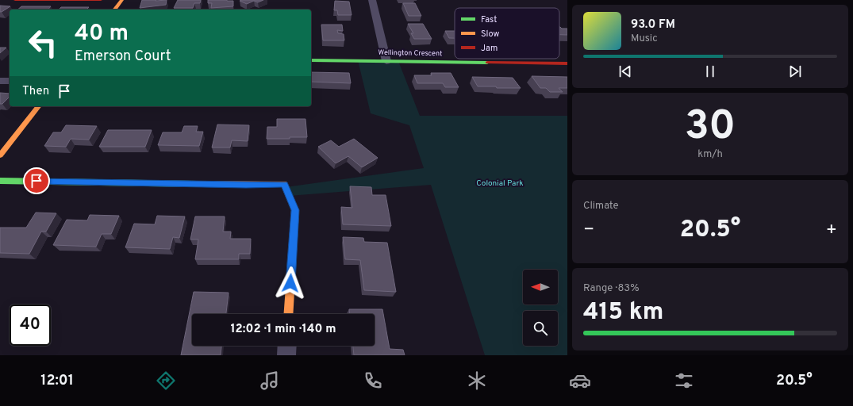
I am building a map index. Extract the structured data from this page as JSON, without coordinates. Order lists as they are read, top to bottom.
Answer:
{
  "streets": {
    "street": ["Wellington Crescent"]
  },
  "parks": ["Colonial Park"],
  "legend": ["Fast", "Slow", "Jam"],
  "north": "left",
  "page": {
    "turn": ["40 m", "Emerson Court"],
    "song": ["93.0 FM", "Music"],
    "then": "Then",
    "tile": [
      ["30", "km/h"],
      "Climate",
      ["Range · 83%", "415 km"]
    ],
    "heat": ["−", "20.5°", "+"],
    "limit": "40",
    "trip": "12:02 · 1 min · 140 m",
    "tabs": ["12:01", "20.5°"]
  }
}
